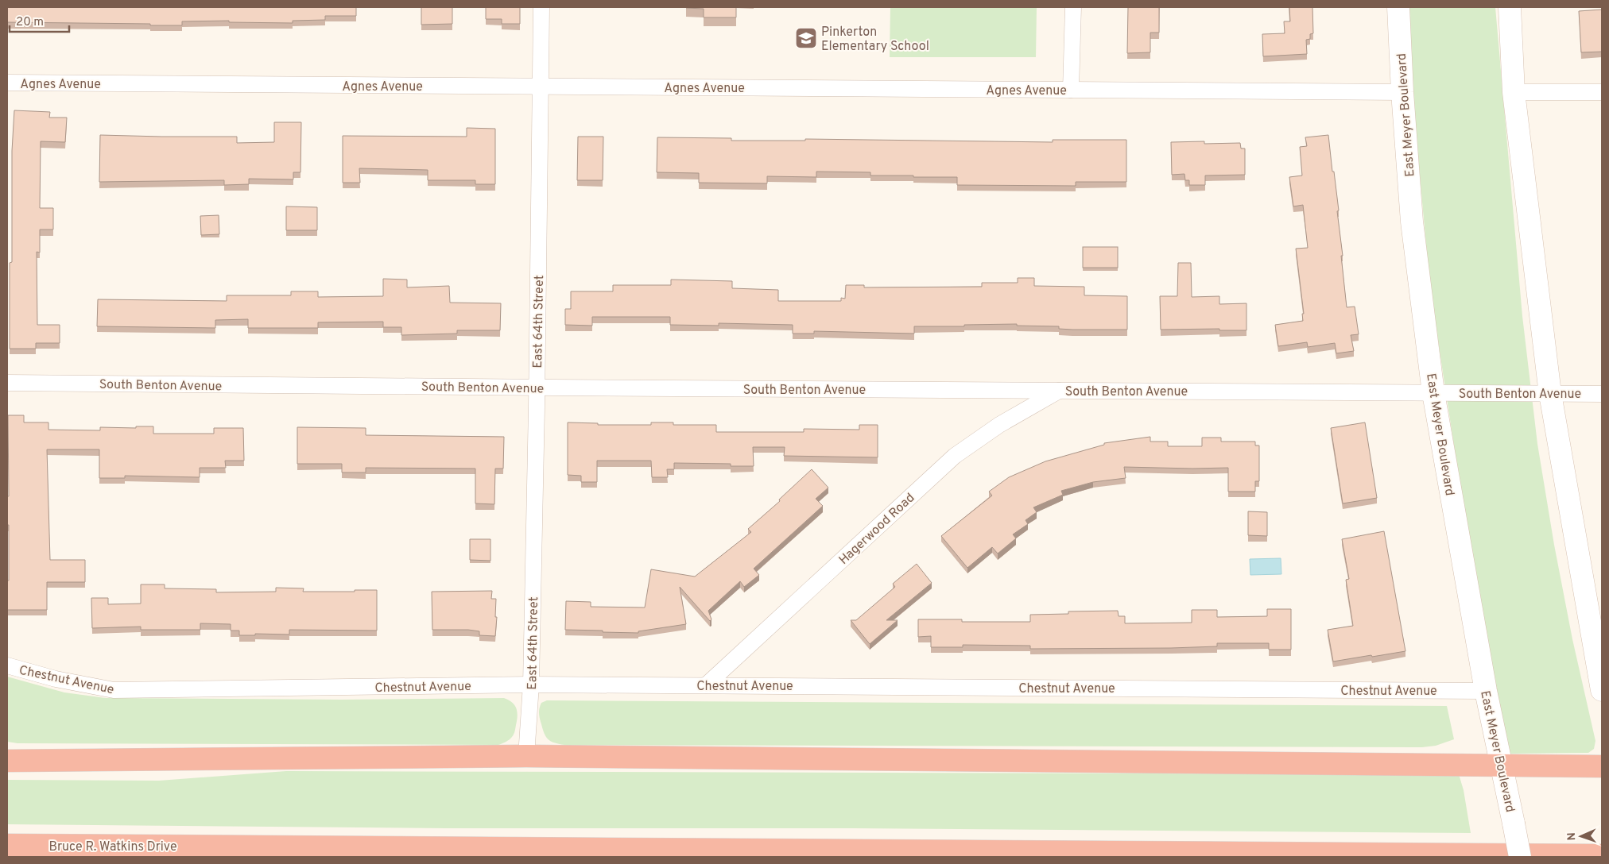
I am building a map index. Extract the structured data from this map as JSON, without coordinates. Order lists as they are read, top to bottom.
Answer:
{
  "streets": {
    "highway": ["Bruce R. Watkins Drive"],
    "main road": ["East Meyer Boulevard"],
    "street": [
      "Agnes Avenue",
      "East 64th Street",
      "South Benton Avenue",
      "Hagerwood Road",
      "Chestnut Avenue"
    ]
  },
  "crossings": [
    ["Agnes Avenue", "East Meyer Boulevard"],
    ["Agnes Avenue", "East 64th Street"],
    ["East Meyer Boulevard", "South Benton Avenue"],
    ["East Meyer Boulevard", "Chestnut Avenue"],
    ["East 64th Street", "South Benton Avenue"],
    ["East 64th Street", "Chestnut Avenue"],
    ["South Benton Avenue", "Hagerwood Road"],
    ["Hagerwood Road", "Chestnut Avenue"]
  ],
  "places": {
    "school or university": ["Pinkerton Elementary School"]
  },
  "scale_bar": "20 m",
  "north": "left"
}
